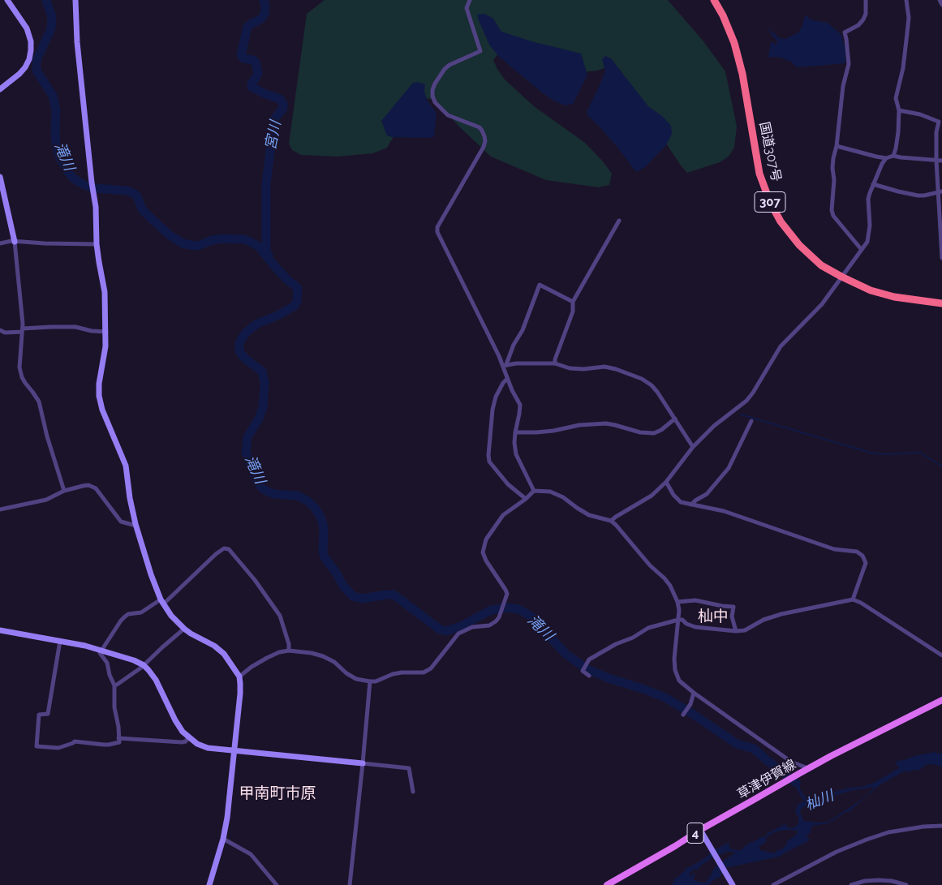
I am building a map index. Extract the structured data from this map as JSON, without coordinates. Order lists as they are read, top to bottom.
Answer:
{
  "streets": {
    "highway": ["国道307号", "307"],
    "main road": ["草津伊賀線", "4"]
  },
  "districts": ["杣中", "甲南町市原"],
  "water": ["宮川", "滝川", "杣川"]
}
